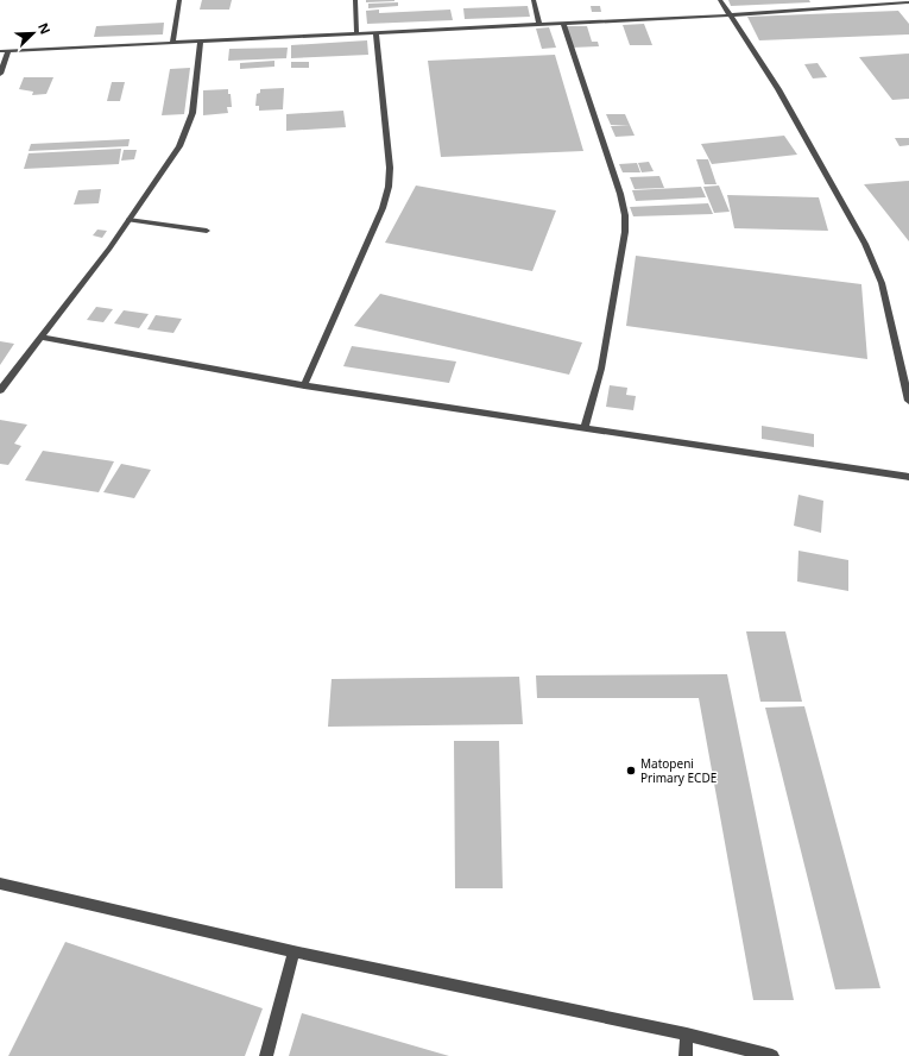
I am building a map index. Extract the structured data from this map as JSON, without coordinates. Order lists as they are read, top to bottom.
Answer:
{
  "places": ["Matopeni Primary ECDE"],
  "north": "top right"
}
